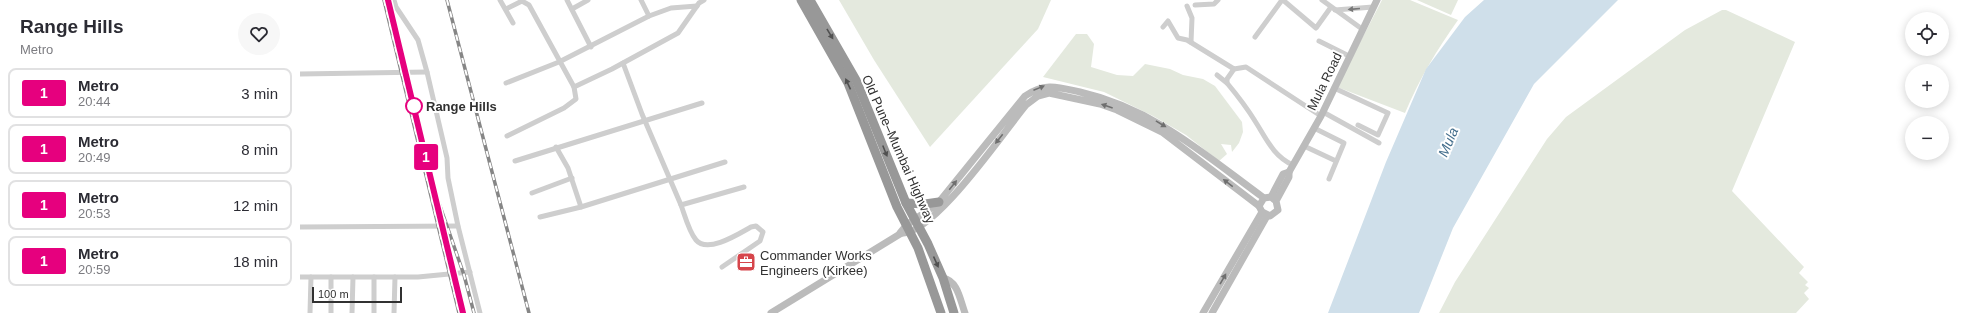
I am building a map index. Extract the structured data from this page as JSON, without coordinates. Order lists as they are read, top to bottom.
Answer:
{
  "streets": {
    "highway": ["Old Pune–Mumbai Highway"],
    "street": ["Mula Road"]
  },
  "water": ["Mula"],
  "places": {
    "other": ["Range Hills"],
    "office": ["Commander Works Engineers (Kirkee)"]
  },
  "lines": ["metro line 1"],
  "scale_bar": "100 m",
  "page": {
    "heading": ["Range Hills", "Metro"],
    "on_map": "1",
    "map_buttons": ["+", "−"],
    "list": [
      {
        "mark": "1",
        "name": "Metro",
        "note": "20:44",
        "value": "3 min"
      },
      {
        "mark": "1",
        "name": "Metro",
        "note": "20:49",
        "value": "8 min"
      },
      {
        "mark": "1",
        "name": "Metro",
        "note": "20:53",
        "value": "12 min"
      },
      {
        "mark": "1",
        "name": "Metro",
        "note": "20:59",
        "value": "18 min"
      }
    ],
    "scale": "100 m"
  }
}
